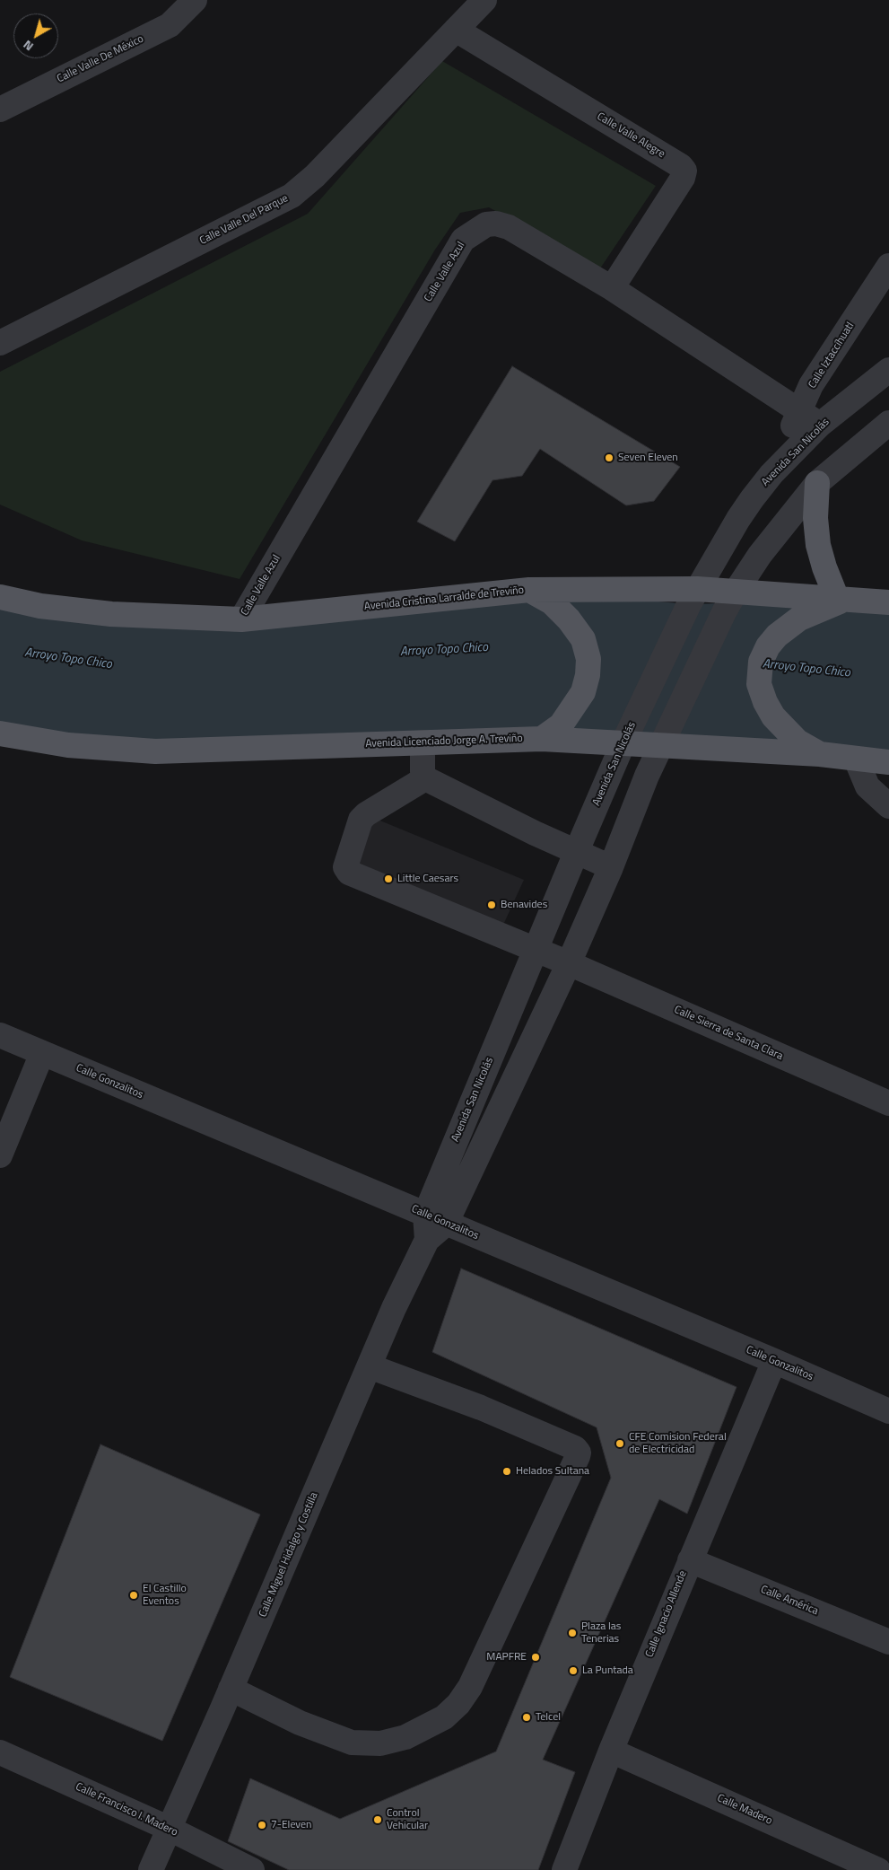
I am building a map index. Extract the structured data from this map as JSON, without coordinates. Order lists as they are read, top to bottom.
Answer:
{
  "streets": {
    "main road": ["Avenida Cristina Larralde de Treviño", "Avenida Licenciado Jorge A. Treviño"],
    "street": [
      "Calle Valle De México",
      "Calle Valle Alegre",
      "Calle Valle Del Parque",
      "Calle Valle Azul",
      "Calle Iztaccíhuatl",
      "Avenida San Nicolás",
      "Calle Sierra de Santa Clara",
      "Calle Gonzalitos",
      "Calle Miguel Hidalgo y Costilla",
      "Calle América",
      "Calle Ignacio Allende",
      "Calle Francisco I. Madero",
      "Calle Madero"
    ]
  },
  "crossings": [
    ["Calle Valle Alegre", "Calle Valle Del Parque"],
    ["Calle Valle Alegre", "Calle Valle Azul"],
    ["Calle Valle Azul", "Calle Iztaccíhuatl"],
    ["Calle Valle Azul", "Avenida San Nicolás"],
    ["Calle Valle Azul", "Avenida Cristina Larralde de Treviño"],
    ["Calle Iztaccíhuatl", "Avenida San Nicolás"],
    ["Avenida San Nicolás", "Avenida Cristina Larralde de Treviño"],
    ["Avenida San Nicolás", "Avenida Licenciado Jorge A. Treviño"],
    ["Avenida San Nicolás", "Calle Sierra de Santa Clara"],
    ["Avenida San Nicolás", "Calle Gonzalitos"],
    ["Avenida San Nicolás", "Calle Miguel Hidalgo y Costilla"],
    ["Calle Gonzalitos", "Calle Miguel Hidalgo y Costilla"],
    ["Calle Gonzalitos", "Calle Ignacio Allende"],
    ["Calle Miguel Hidalgo y Costilla", "Calle Francisco I. Madero"],
    ["Calle América", "Calle Ignacio Allende"],
    ["Calle Ignacio Allende", "Calle Madero"]
  ],
  "water": ["Arroyo Topo Chico"],
  "places": [
    "Seven Eleven",
    "Little Caesars",
    "Benavides",
    "CFE Comision Federal de Electricidad",
    "Helados Sultana",
    "El Castillo Eventos",
    "Plaza las Tenerias",
    "MAPFRE",
    "La Puntada",
    "Telcel",
    "Control Vehicular",
    "7-Eleven"
  ],
  "north": "bottom left"
}
